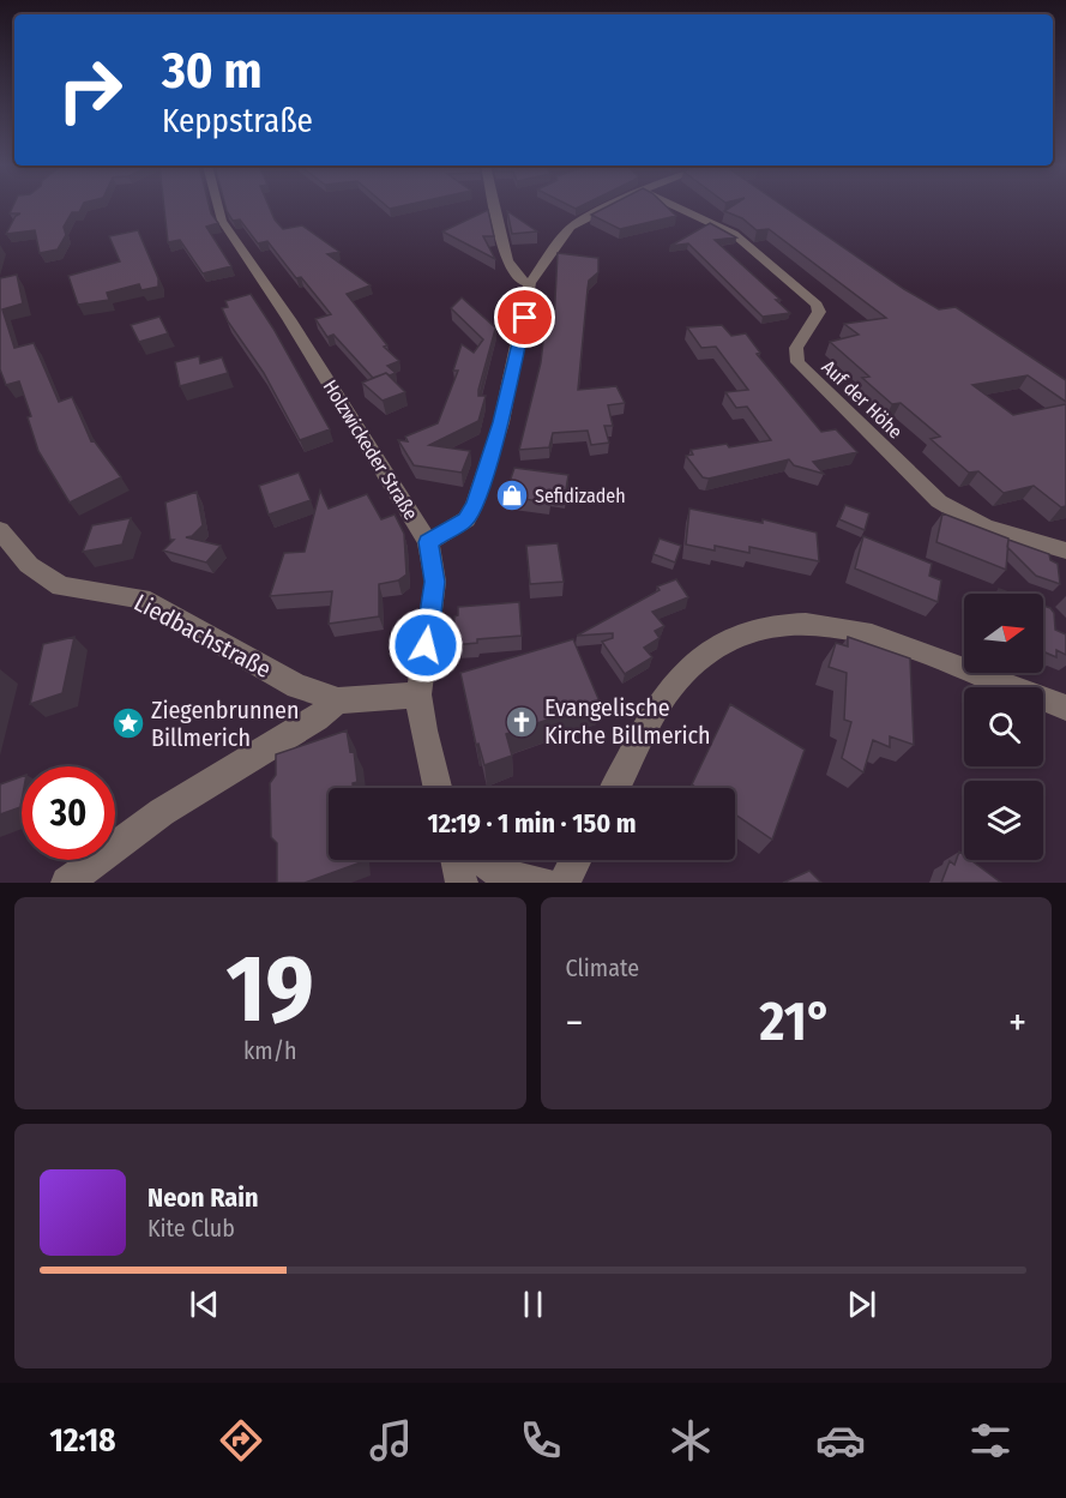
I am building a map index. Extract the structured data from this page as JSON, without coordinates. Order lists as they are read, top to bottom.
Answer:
{
  "streets": {
    "street": ["Auf der Höhe", "Holzwickeder Straße", "Liedbachstraße"]
  },
  "crossings": [
    ["Holzwickeder Straße", "Liedbachstraße"]
  ],
  "places": {
    "shop": ["Sefidizadeh"],
    "church": ["Evangelische Kirche Billmerich"],
    "place": ["Ziegenbrunnen Billmerich"]
  },
  "north": "right",
  "page": {
    "turn": ["30 m", "Keppstraße"],
    "limit": "30",
    "trip": "12:19 · 1 min · 150 m",
    "tile": [
      ["19", "km/h"],
      "Climate"
    ],
    "heat": ["−", "21°", "+"],
    "song": ["Neon Rain", "Kite Club"],
    "tabs": "12:18"
  }
}
